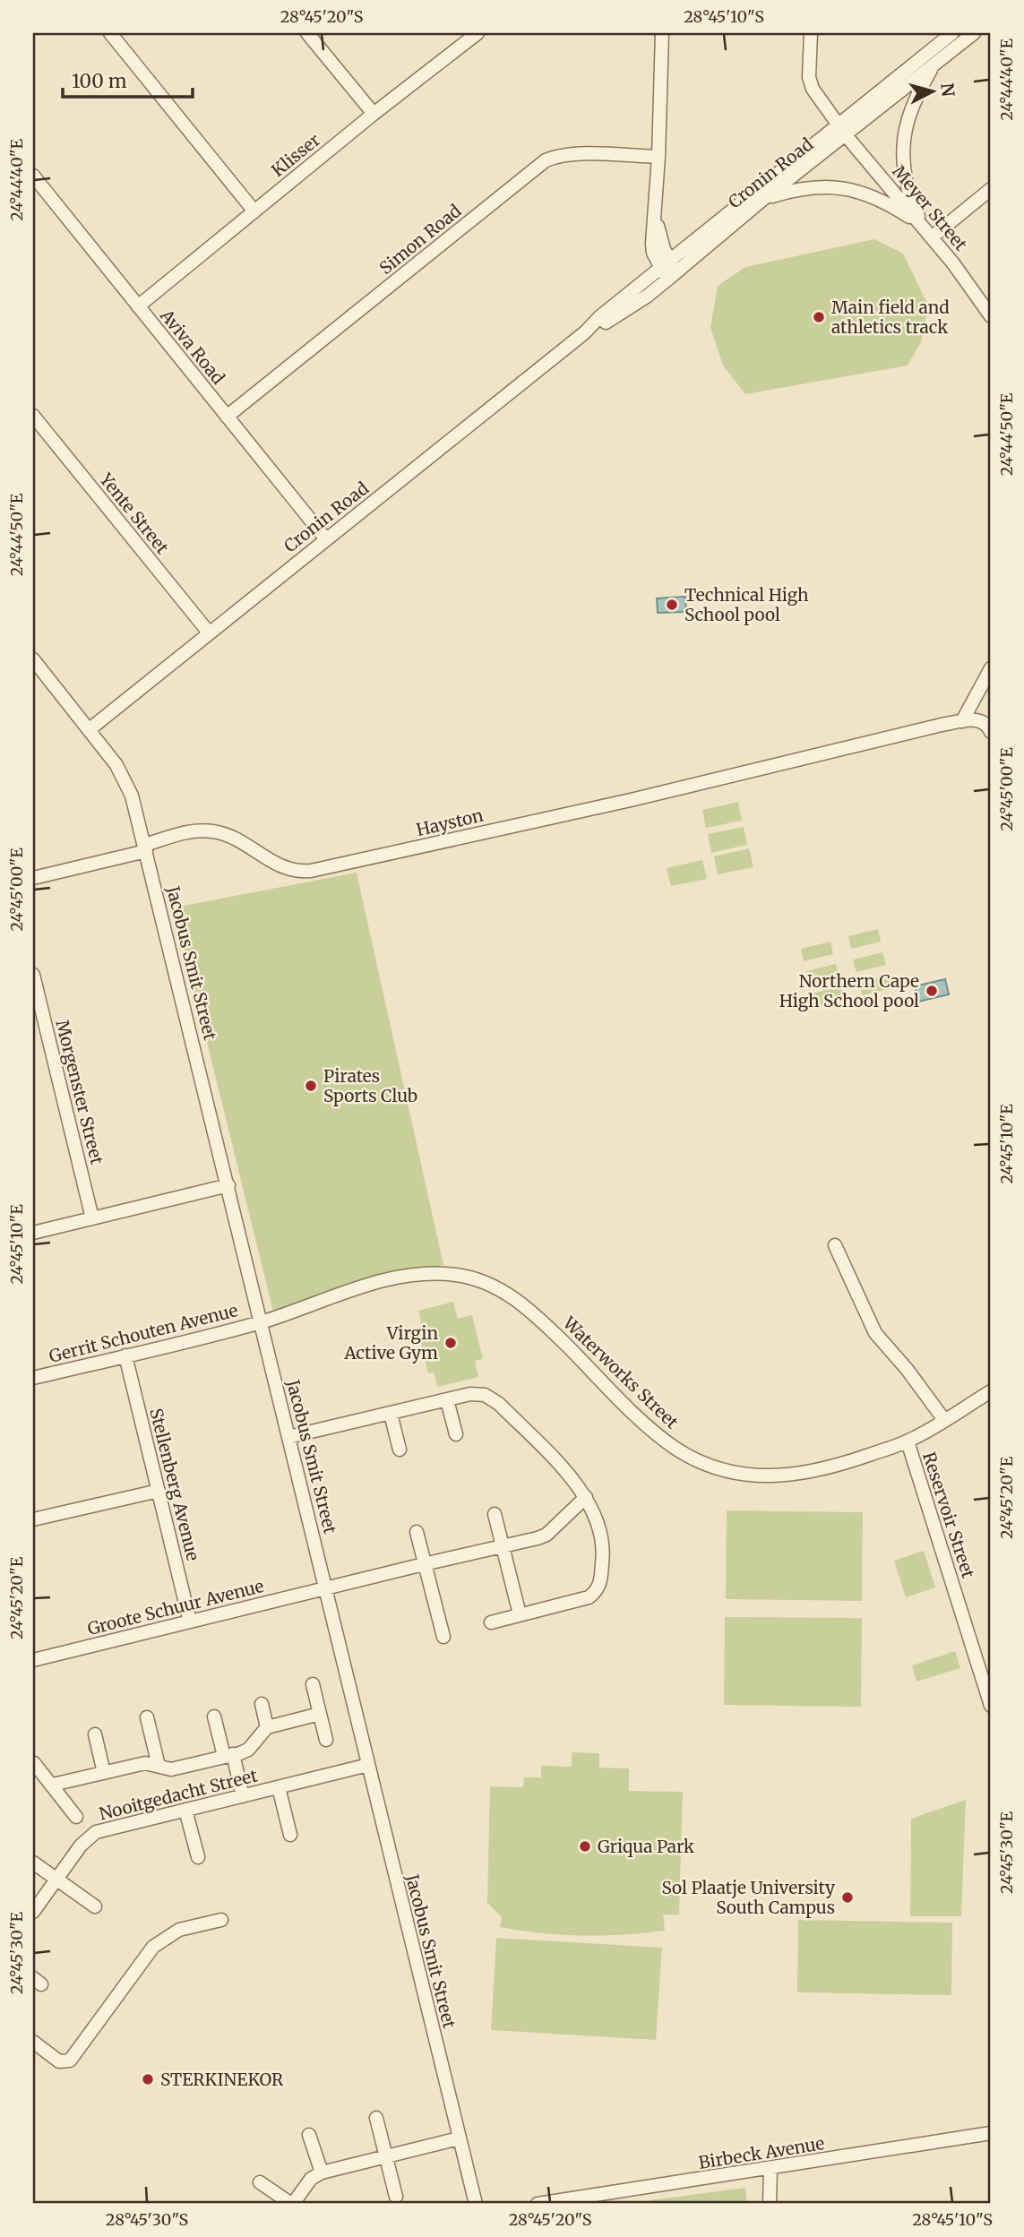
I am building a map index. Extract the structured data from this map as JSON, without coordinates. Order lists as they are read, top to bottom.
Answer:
{
  "streets": {
    "street": [
      "Klisser",
      "Cronin Road",
      "Meyer Street",
      "Simon Road",
      "Aviva Road",
      "Yente Street",
      "Hayston",
      "Jacobus Smit Street",
      "Morgenster Street",
      "Gerrit Schouten Avenue",
      "Waterworks Street",
      "Stellenberg Avenue",
      "Reservoir Street",
      "Groote Schuur Avenue",
      "Nooitgedacht Street",
      "Birbeck Avenue"
    ]
  },
  "crossings": [
    ["Klisser", "Aviva Road"],
    ["Cronin Road", "Meyer Street"],
    ["Cronin Road", "Aviva Road"],
    ["Cronin Road", "Yente Street"],
    ["Cronin Road", "Jacobus Smit Street"],
    ["Simon Road", "Aviva Road"],
    ["Hayston", "Jacobus Smit Street"],
    ["Jacobus Smit Street", "Gerrit Schouten Avenue"],
    ["Jacobus Smit Street", "Waterworks Street"],
    ["Jacobus Smit Street", "Groote Schuur Avenue"],
    ["Jacobus Smit Street", "Nooitgedacht Street"],
    ["Gerrit Schouten Avenue", "Waterworks Street"],
    ["Gerrit Schouten Avenue", "Stellenberg Avenue"],
    ["Waterworks Street", "Reservoir Street"],
    ["Stellenberg Avenue", "Groote Schuur Avenue"]
  ],
  "places": [
    "Main field and athletics track",
    "Technical High School pool",
    "Northern Cape High School pool",
    "Pirates Sports Club",
    "Virgin Active Gym",
    "Griqua Park",
    "Sol Plaatje University South Campus",
    "STERKINEKOR"
  ],
  "scale_bar": "100 m",
  "north": "right",
  "coordinates": [
    "28°45'20\"S",
    "28°45'10\"S",
    "24°44'40\"E",
    "24°44'50\"E",
    "24°45'00\"E",
    "24°45'10\"E",
    "24°45'20\"E",
    "24°45'30\"E",
    "28°45'30\"S"
  ]
}
